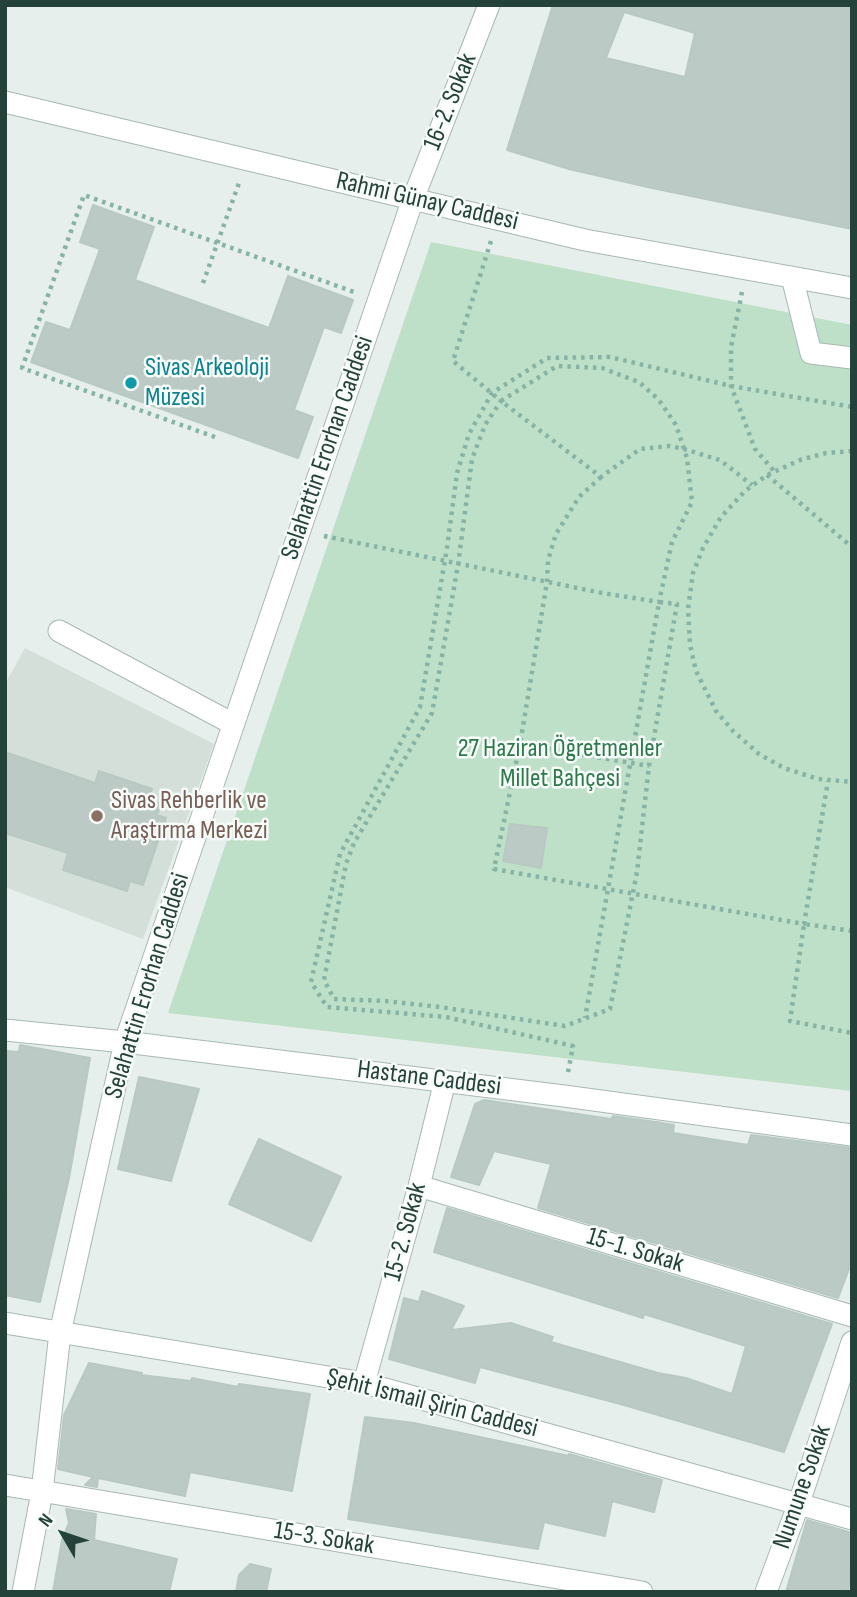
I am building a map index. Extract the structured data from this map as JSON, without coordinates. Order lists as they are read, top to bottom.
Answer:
{
  "streets": {
    "street": [
      "16-2. Sokak",
      "Rahmi Günay Caddesi",
      "Selahattin Erorhan Caddesi",
      "Hastane Caddesi",
      "15-2. Sokak",
      "15-1. Sokak",
      "Şehit İsmail Şirin Caddesi",
      "Numune Sokak",
      "15-3. Sokak"
    ]
  },
  "crossings": [
    ["16-2. Sokak", "Rahmi Günay Caddesi"],
    ["16-2. Sokak", "Selahattin Erorhan Caddesi"],
    ["Rahmi Günay Caddesi", "Selahattin Erorhan Caddesi"],
    ["Selahattin Erorhan Caddesi", "Hastane Caddesi"],
    ["Selahattin Erorhan Caddesi", "Şehit İsmail Şirin Caddesi"],
    ["Selahattin Erorhan Caddesi", "15-3. Sokak"],
    ["Hastane Caddesi", "15-2. Sokak"],
    ["15-2. Sokak", "15-1. Sokak"],
    ["15-2. Sokak", "Şehit İsmail Şirin Caddesi"],
    ["Şehit İsmail Şirin Caddesi", "Numune Sokak"]
  ],
  "parks": ["27 Haziran Öğretmenler Millet Bahçesi"],
  "places": ["Sivas Arkeoloji Müzesi", "Sivas Rehberlik ve Araştırma Merkezi"],
  "north": "top left"
}
